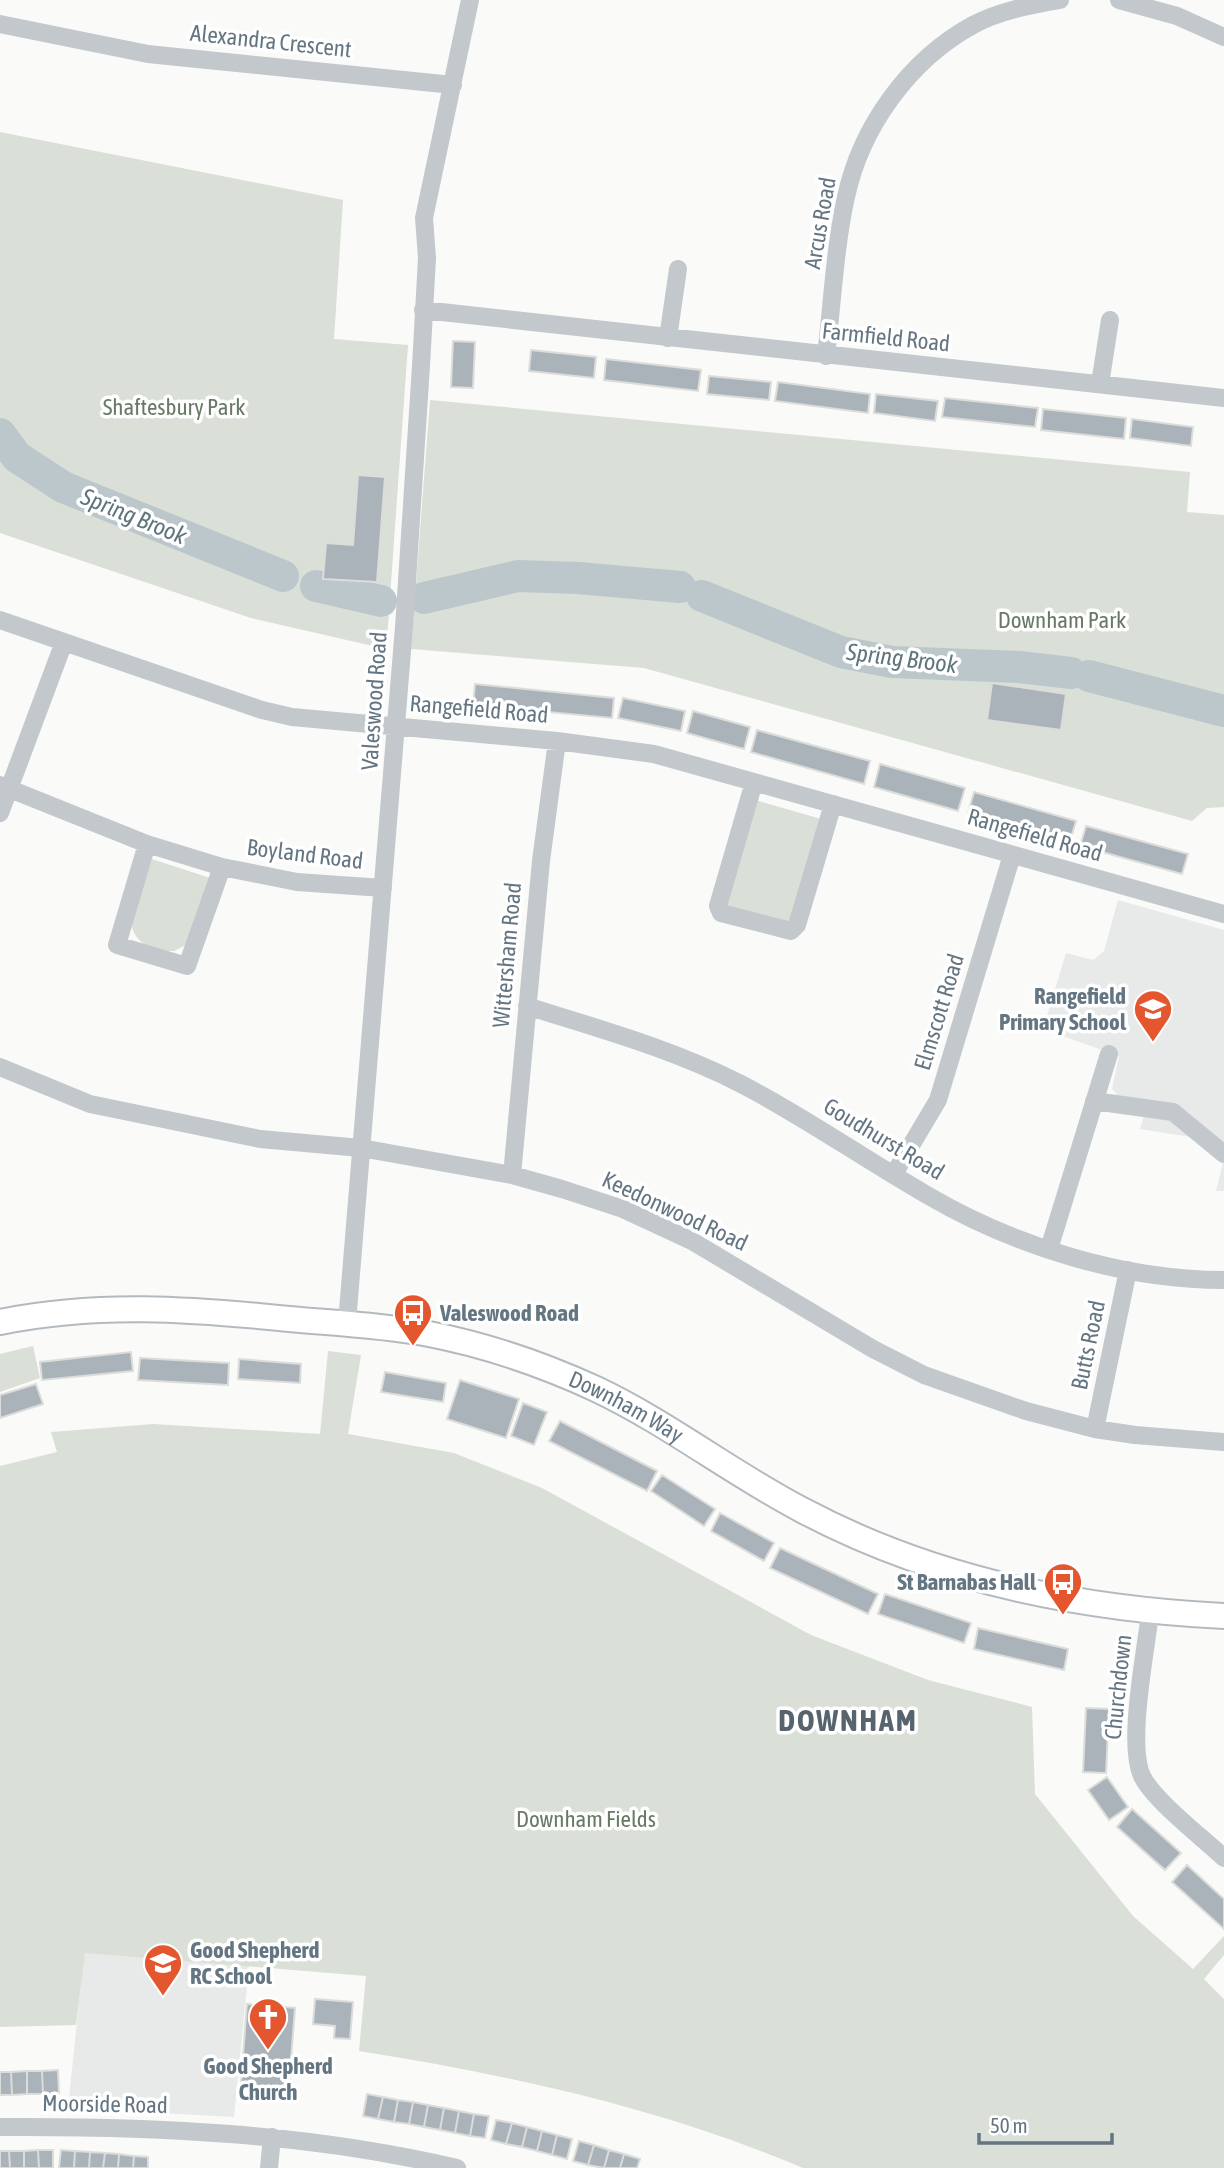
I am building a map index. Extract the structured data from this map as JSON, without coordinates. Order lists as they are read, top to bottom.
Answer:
{
  "streets": {
    "street": [
      "Alexandra Crescent",
      "Arcus Road",
      "Farmfield Road",
      "Valeswood Road",
      "Rangefield Road",
      "Boyland Road",
      "Wittersham Road",
      "Elmscott Road",
      "Goudhurst Road",
      "Keedonwood Road",
      "Butts Road",
      "Downham Way",
      "Churchdown",
      "Moorside Road"
    ]
  },
  "crossings": [
    ["Alexandra Crescent", "Valeswood Road"],
    ["Arcus Road", "Farmfield Road"],
    ["Farmfield Road", "Valeswood Road"],
    ["Valeswood Road", "Rangefield Road"],
    ["Valeswood Road", "Boyland Road"],
    ["Valeswood Road", "Keedonwood Road"],
    ["Valeswood Road", "Downham Way"],
    ["Rangefield Road", "Wittersham Road"],
    ["Rangefield Road", "Elmscott Road"],
    ["Wittersham Road", "Goudhurst Road"],
    ["Wittersham Road", "Keedonwood Road"],
    ["Elmscott Road", "Goudhurst Road"],
    ["Goudhurst Road", "Butts Road"],
    ["Keedonwood Road", "Butts Road"],
    ["Downham Way", "Churchdown"]
  ],
  "districts": ["DOWNHAM"],
  "water": ["Spring Brook"],
  "parks": ["Shaftesbury Park", "Downham Park", "Downham Fields"],
  "places": {
    "school or university": ["Rangefield Primary School", "Good Shepherd RC School"],
    "bus stop": ["Valeswood Road", "St Barnabas Hall"],
    "church": ["Good Shepherd Church"]
  },
  "scale_bar": "50 m"
}
